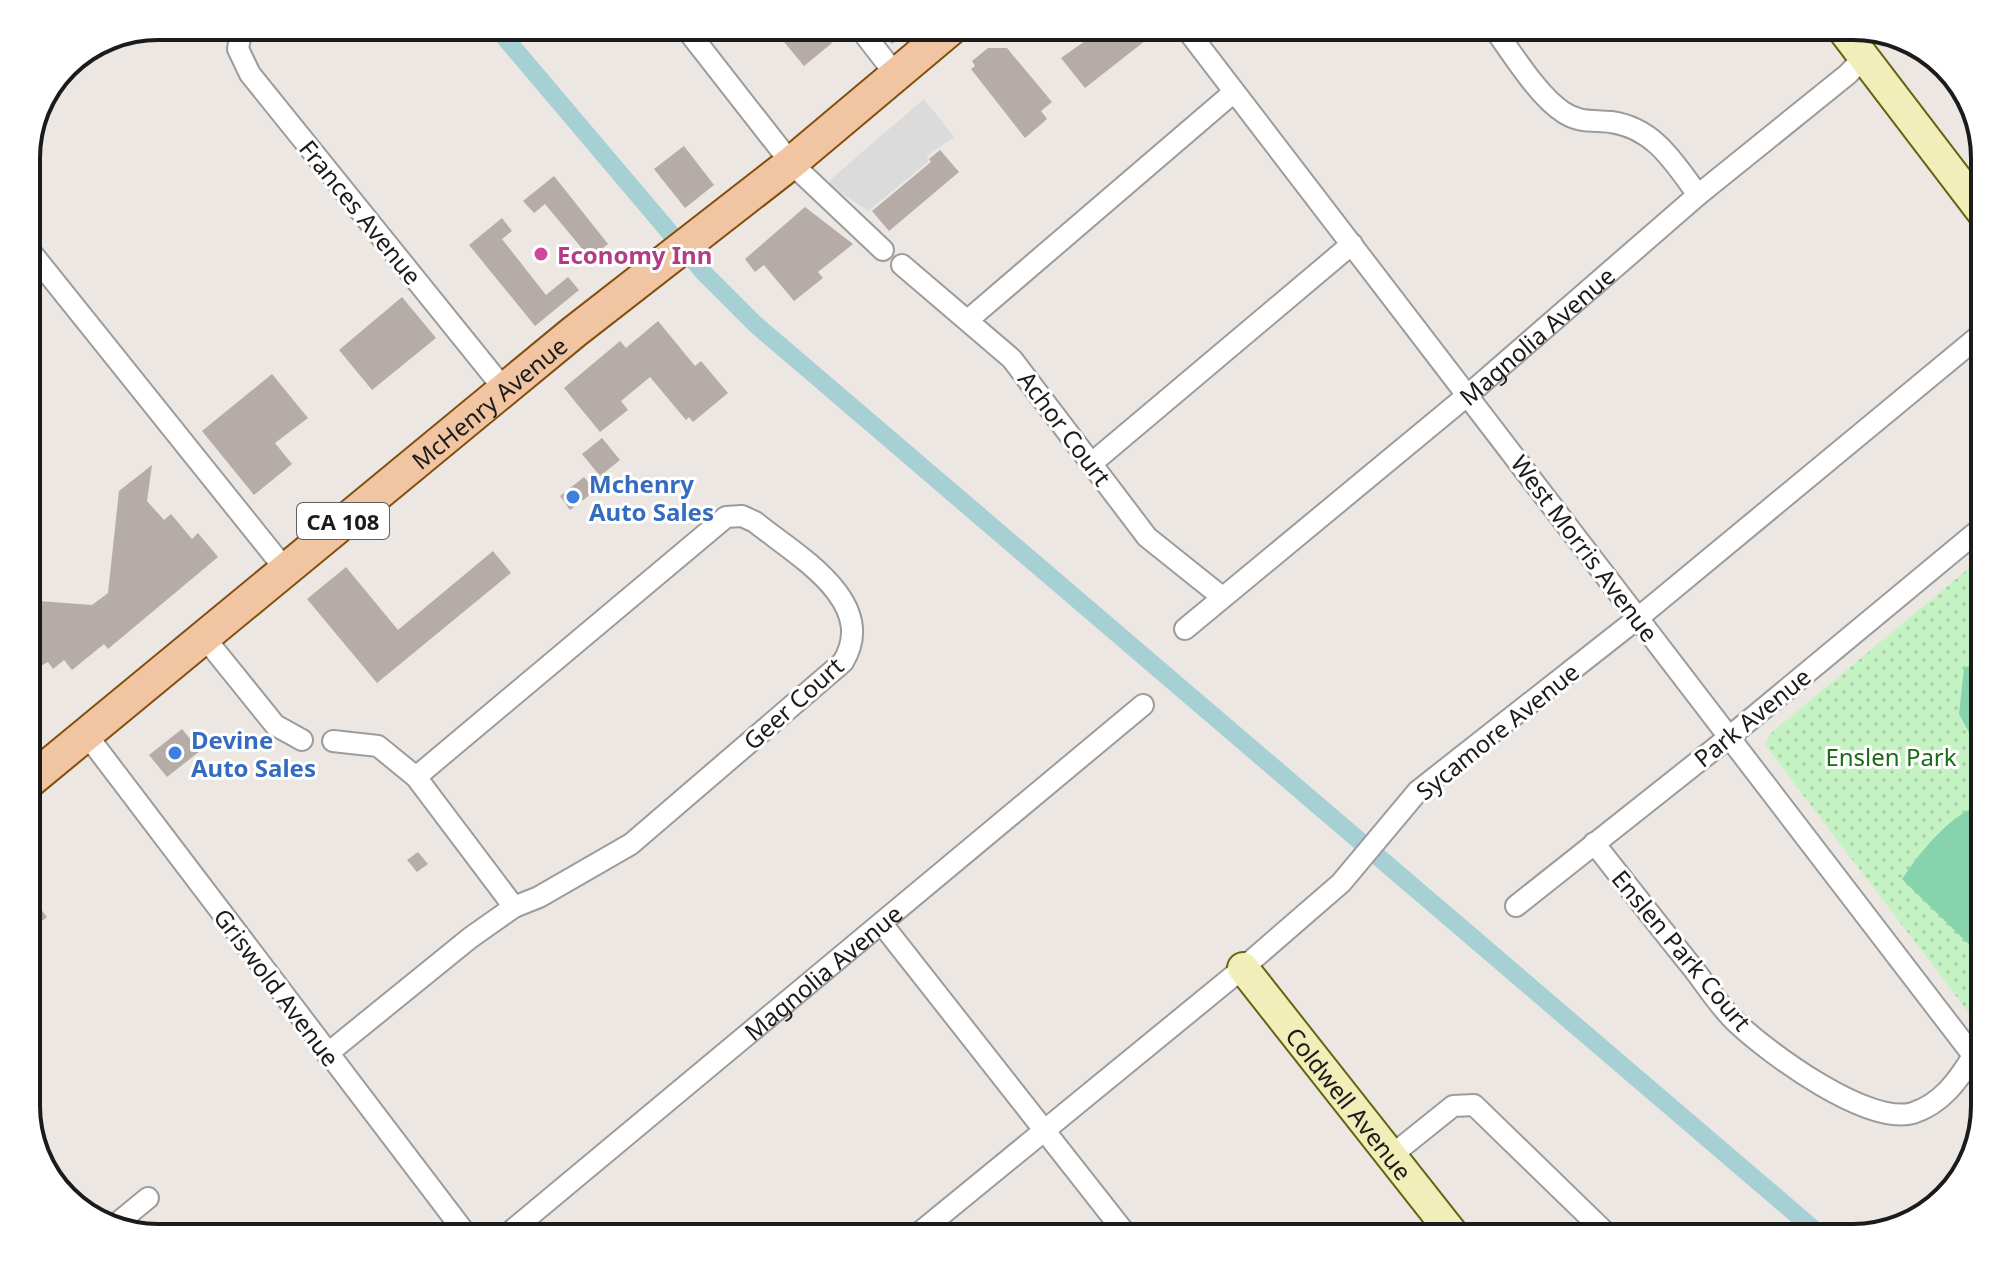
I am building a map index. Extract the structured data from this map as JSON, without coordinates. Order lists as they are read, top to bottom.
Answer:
{
  "streets": {
    "main road": ["McHenry Avenue", "CA 108"],
    "street": [
      "Frances Avenue",
      "Magnolia Avenue",
      "Achor Court",
      "West Morris Avenue",
      "Geer Court",
      "Park Avenue",
      "Sycamore Avenue",
      "Enslen Park Court",
      "Griswold Avenue",
      "Coldwell Avenue"
    ]
  },
  "crossings": [
    ["Frances Avenue", "McHenry Avenue"],
    ["Magnolia Avenue", "Achor Court"],
    ["Magnolia Avenue", "West Morris Avenue"],
    ["McHenry Avenue", "Griswold Avenue"],
    ["West Morris Avenue", "Park Avenue"],
    ["West Morris Avenue", "Sycamore Avenue"],
    ["Geer Court", "Griswold Avenue"],
    ["Park Avenue", "Enslen Park Court"],
    ["Sycamore Avenue", "Coldwell Avenue"]
  ],
  "parks": ["Enslen Park"],
  "places": ["Economy Inn", "Mchenry Auto Sales", "Devine Auto Sales"]
}
